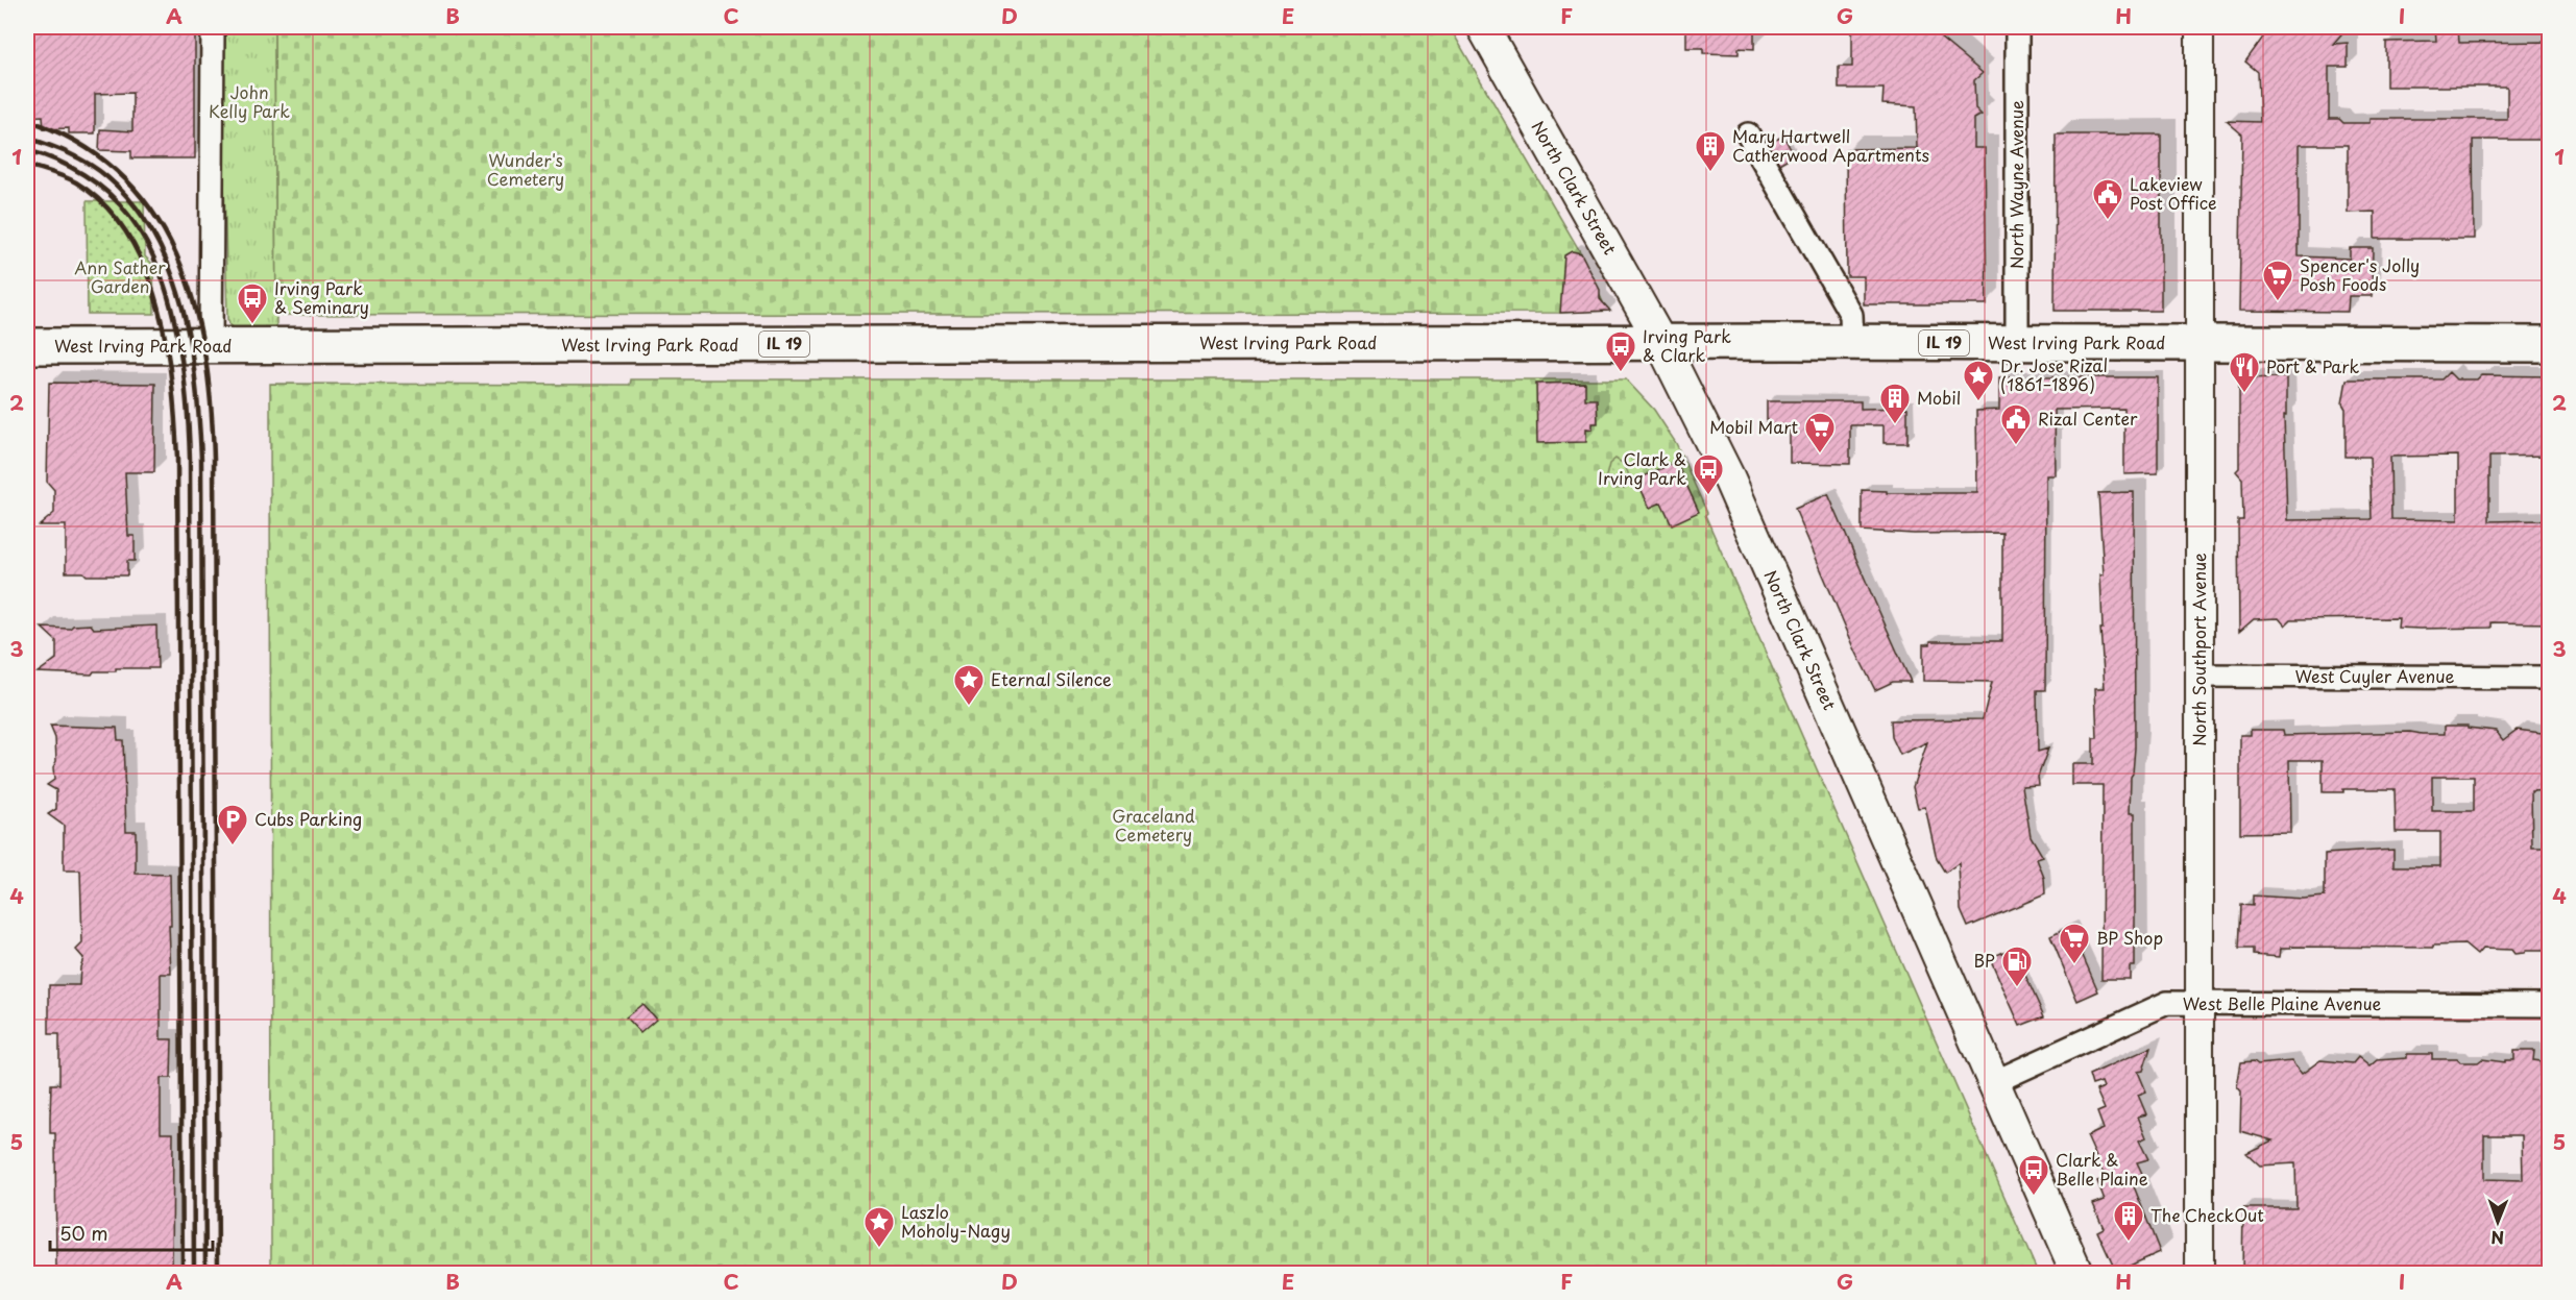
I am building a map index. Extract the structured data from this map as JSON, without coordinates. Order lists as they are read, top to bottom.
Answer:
{
  "streets": {
    "main road": ["North Clark Street", "West Irving Park Road", "IL 19"],
    "street": [
      "North Wayne Avenue",
      "North Southport Avenue",
      "West Cuyler Avenue",
      "West Belle Plaine Avenue"
    ]
  },
  "crossings": [
    ["North Wayne Avenue", "West Irving Park Road"],
    ["North Clark Street", "West Irving Park Road"],
    ["North Clark Street", "West Belle Plaine Avenue"],
    ["West Irving Park Road", "North Southport Avenue"],
    ["North Southport Avenue", "West Cuyler Avenue"],
    ["North Southport Avenue", "West Belle Plaine Avenue"]
  ],
  "parks": [
    "John Kelly Park",
    "Wunder's Cemetery",
    "Ann Sather Garden",
    "Graceland Cemetery"
  ],
  "places": {
    "building": ["Mary Hartwell Catherwood Apartments", "Mobil", "The CheckOut"],
    "public building": ["Lakeview Post Office", "Rizal Center"],
    "supermarket": ["Spencer's Jolly Posh Foods", "Mobil Mart", "BP Shop"],
    "bus stop": [
      "Irving Park & Seminary",
      "Irving Park & Clark",
      "Clark & Irving Park",
      "Clark & Belle Plaine"
    ],
    "restaurant": ["Port & Park"],
    "place": ["Dr. Jose Rizal (1861–1896)", "Eternal Silence", "Laszlo Moholy-Nagy"],
    "parking": ["Cubs Parking"],
    "fuel station": ["BP"]
  },
  "scale_bar": "50 m",
  "north": "bottom",
  "grid": {
    "columns": [
      "A",
      "B",
      "C",
      "D",
      "E",
      "F",
      "G",
      "H",
      "I"
    ],
    "rows": [
      "1",
      "2",
      "3",
      "4",
      "5"
    ]
  }
}
